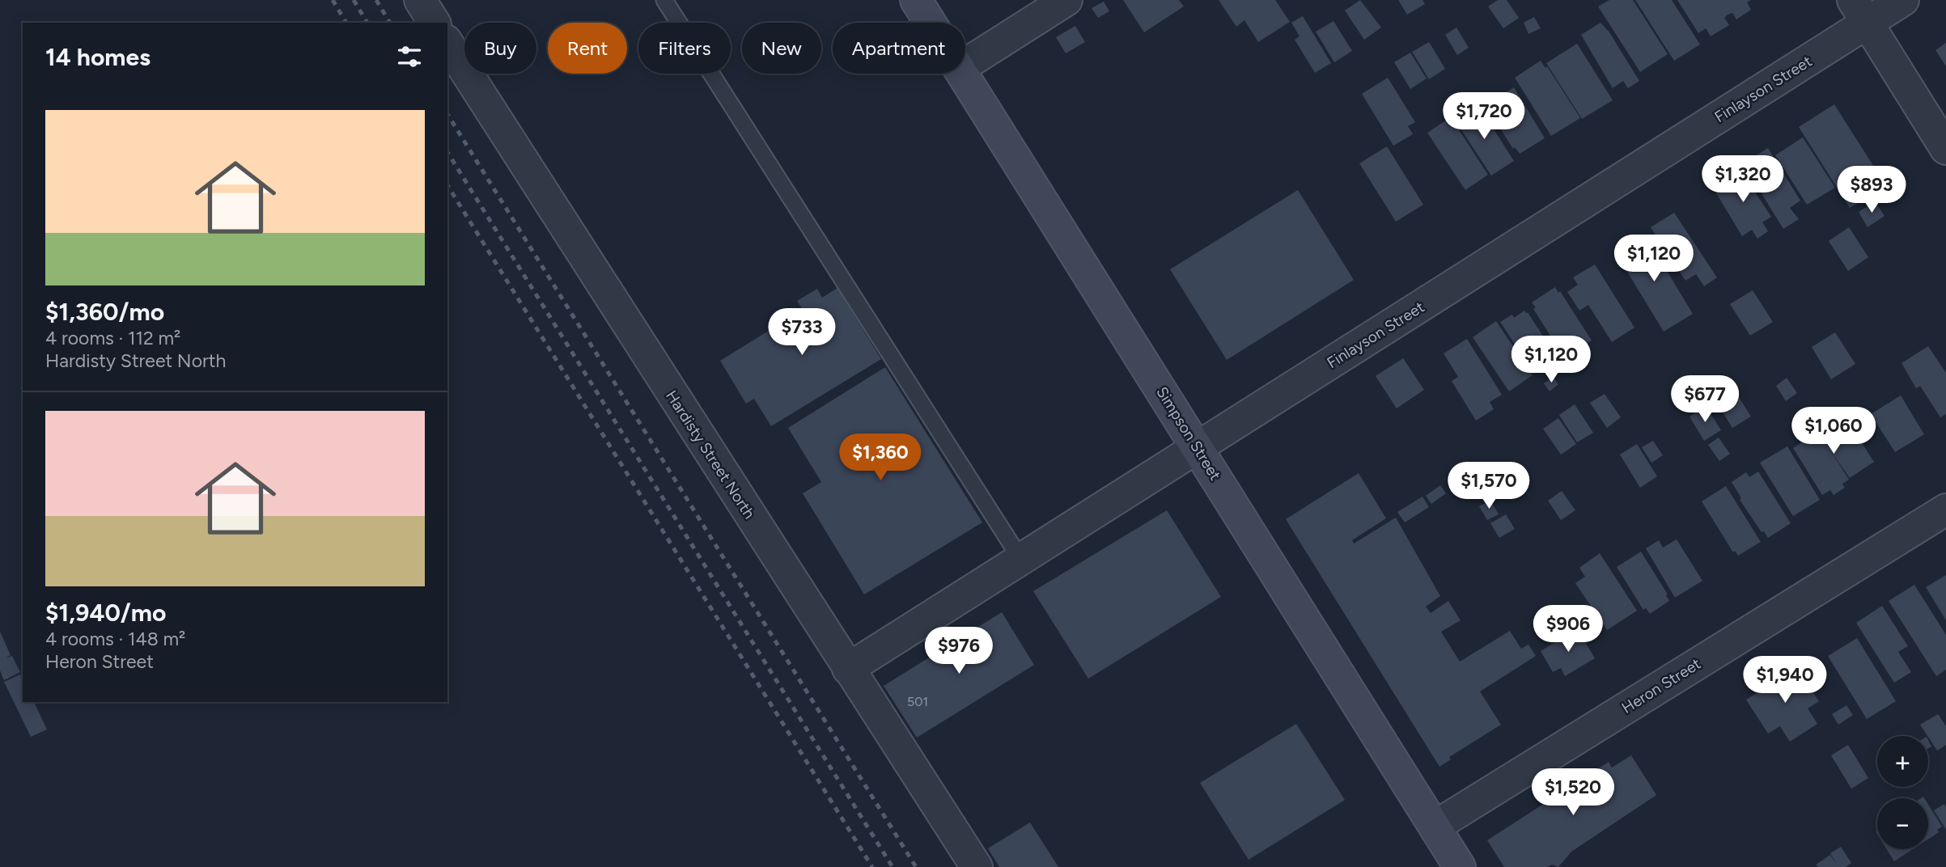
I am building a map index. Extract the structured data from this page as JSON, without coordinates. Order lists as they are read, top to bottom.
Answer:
{
  "streets": {
    "main road": ["Simpson Street"],
    "street": ["Finlayson Street", "Hardisty Street North", "Heron Street"]
  },
  "crossings": [
    ["Finlayson Street", "Simpson Street"],
    ["Finlayson Street", "Hardisty Street North"],
    ["Simpson Street", "Heron Street"]
  ],
  "house_numbers": ["501"],
  "page": {
    "chip": [
      "Buy",
      "Rent",
      "Filters",
      "New",
      "Apartment"
    ],
    "heading": "14 homes",
    "list": [
      {
        "name": "$1,360/mo",
        "note": "4 rooms · 112 m² · Hardisty Street North"
      },
      {
        "name": "$1,940/mo",
        "note": "4 rooms · 148 m² · Heron Street"
      }
    ],
    "price": [
      "$1,720",
      "$1,320",
      "$893",
      "$1,120",
      "$733",
      "$1,120",
      "$677",
      "$1,060",
      "$1,360",
      "$1,570",
      "$906",
      "$976",
      "$1,940",
      "$1,520"
    ],
    "map_buttons": ["+", "−"]
  }
}
